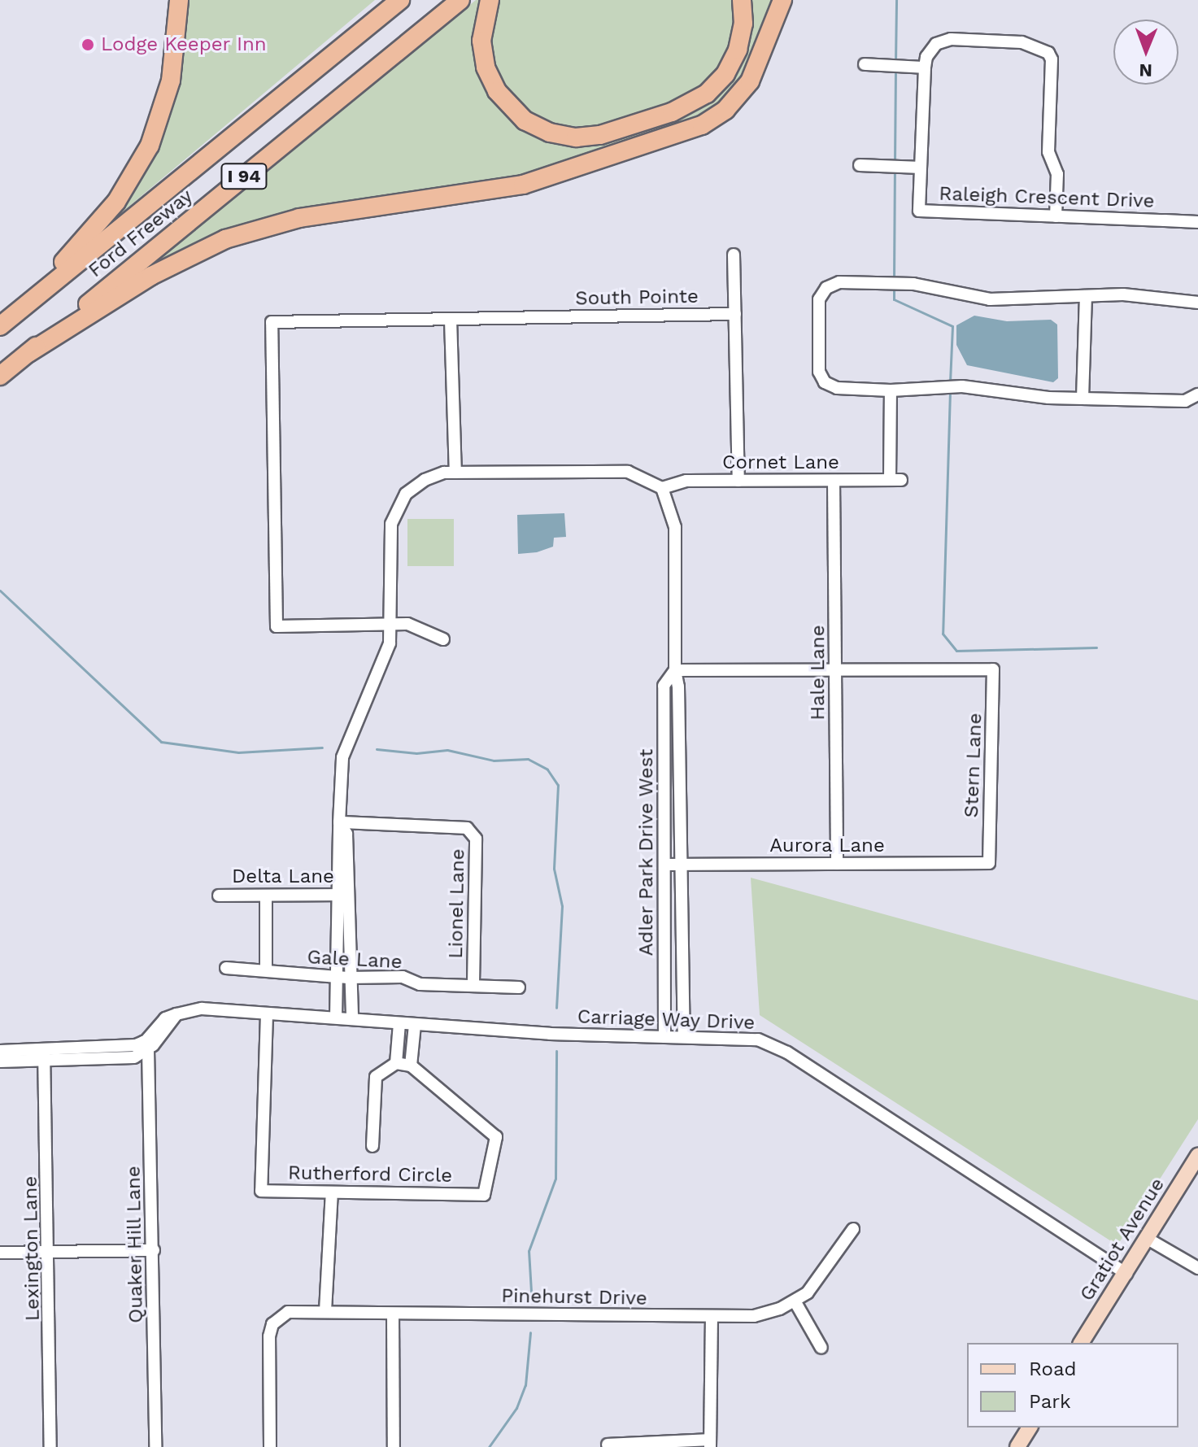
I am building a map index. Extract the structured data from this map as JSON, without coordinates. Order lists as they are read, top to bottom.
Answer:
{
  "streets": {
    "highway": ["I 94", "Ford Freeway"],
    "main road": ["Gratiot Avenue"],
    "street": [
      "Raleigh Crescent Drive",
      "South Pointe",
      "Cornet Lane",
      "Hale Lane",
      "Stern Lane",
      "Aurora Lane",
      "Adler Park Drive West",
      "Delta Lane",
      "Lionel Lane",
      "Gale Lane",
      "Carriage Way Drive",
      "Rutherford Circle",
      "Quaker Hill Lane",
      "Lexington Lane",
      "Pinehurst Drive"
    ]
  },
  "crossings": [
    ["Cornet Lane", "Hale Lane"],
    ["Cornet Lane", "Adler Park Drive West"],
    ["Hale Lane", "Stern Lane"],
    ["Hale Lane", "Aurora Lane"],
    ["Stern Lane", "Aurora Lane"],
    ["Aurora Lane", "Adler Park Drive West"],
    ["Adler Park Drive West", "Carriage Way Drive"],
    ["Lionel Lane", "Gale Lane"],
    ["Carriage Way Drive", "Rutherford Circle"],
    ["Carriage Way Drive", "Gratiot Avenue"],
    ["Carriage Way Drive", "Quaker Hill Lane"]
  ],
  "places": ["Lodge Keeper Inn"],
  "legend": ["Road", "Park"],
  "north": "bottom"
}
